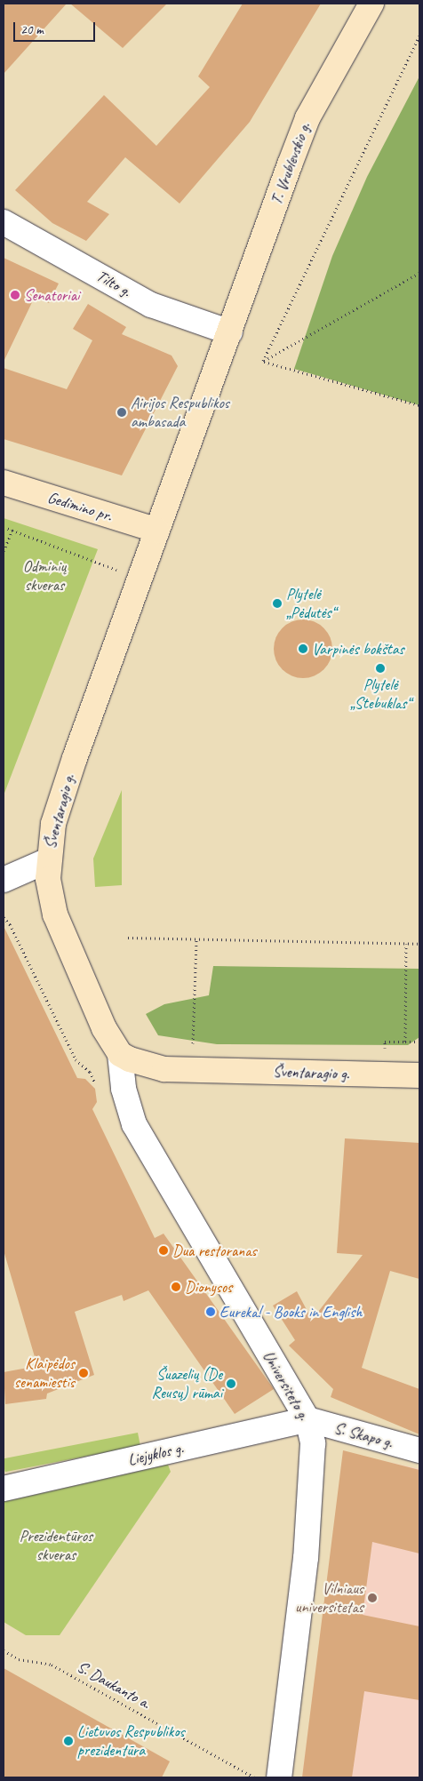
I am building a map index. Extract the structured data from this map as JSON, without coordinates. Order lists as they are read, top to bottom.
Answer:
{
  "streets": {
    "main road": ["T. Vrublevskio g.", "Gedimino pr.", "Šventaragio g."],
    "street": [
      "Tilto g.",
      "Universiteto g.",
      "S. Skapo g.",
      "Liejyklos g."
    ],
    "path": ["S. Daukanto a."]
  },
  "crossings": [
    ["T. Vrublevskio g.", "Tilto g."],
    ["T. Vrublevskio g.", "Šventaragio g."],
    ["Tilto g.", "Šventaragio g."],
    ["Gedimino pr.", "Šventaragio g."],
    ["Šventaragio g.", "Universiteto g."],
    ["Universiteto g.", "S. Skapo g."],
    ["Universiteto g.", "Liejyklos g."],
    ["S. Skapo g.", "Liejyklos g."]
  ],
  "parks": ["Odminių skveras", "Prezidentūros skveras"],
  "places": [
    "Senatoriai",
    "Airijos Respublikos ambasada",
    "Plytelė „Pėdutės“",
    "Varpinės bokštas",
    "Plytelė „Stebuklas“",
    "Dua restoranas",
    "Dionysos",
    "Eureka! - Books in English",
    "Klaipėdos senamiestis",
    "Šuazelių (De Reusų) rūmai",
    "Vilniaus universitetas",
    "Lietuvos Respublikos prezidentūra"
  ],
  "scale_bar": "20 m"
}
